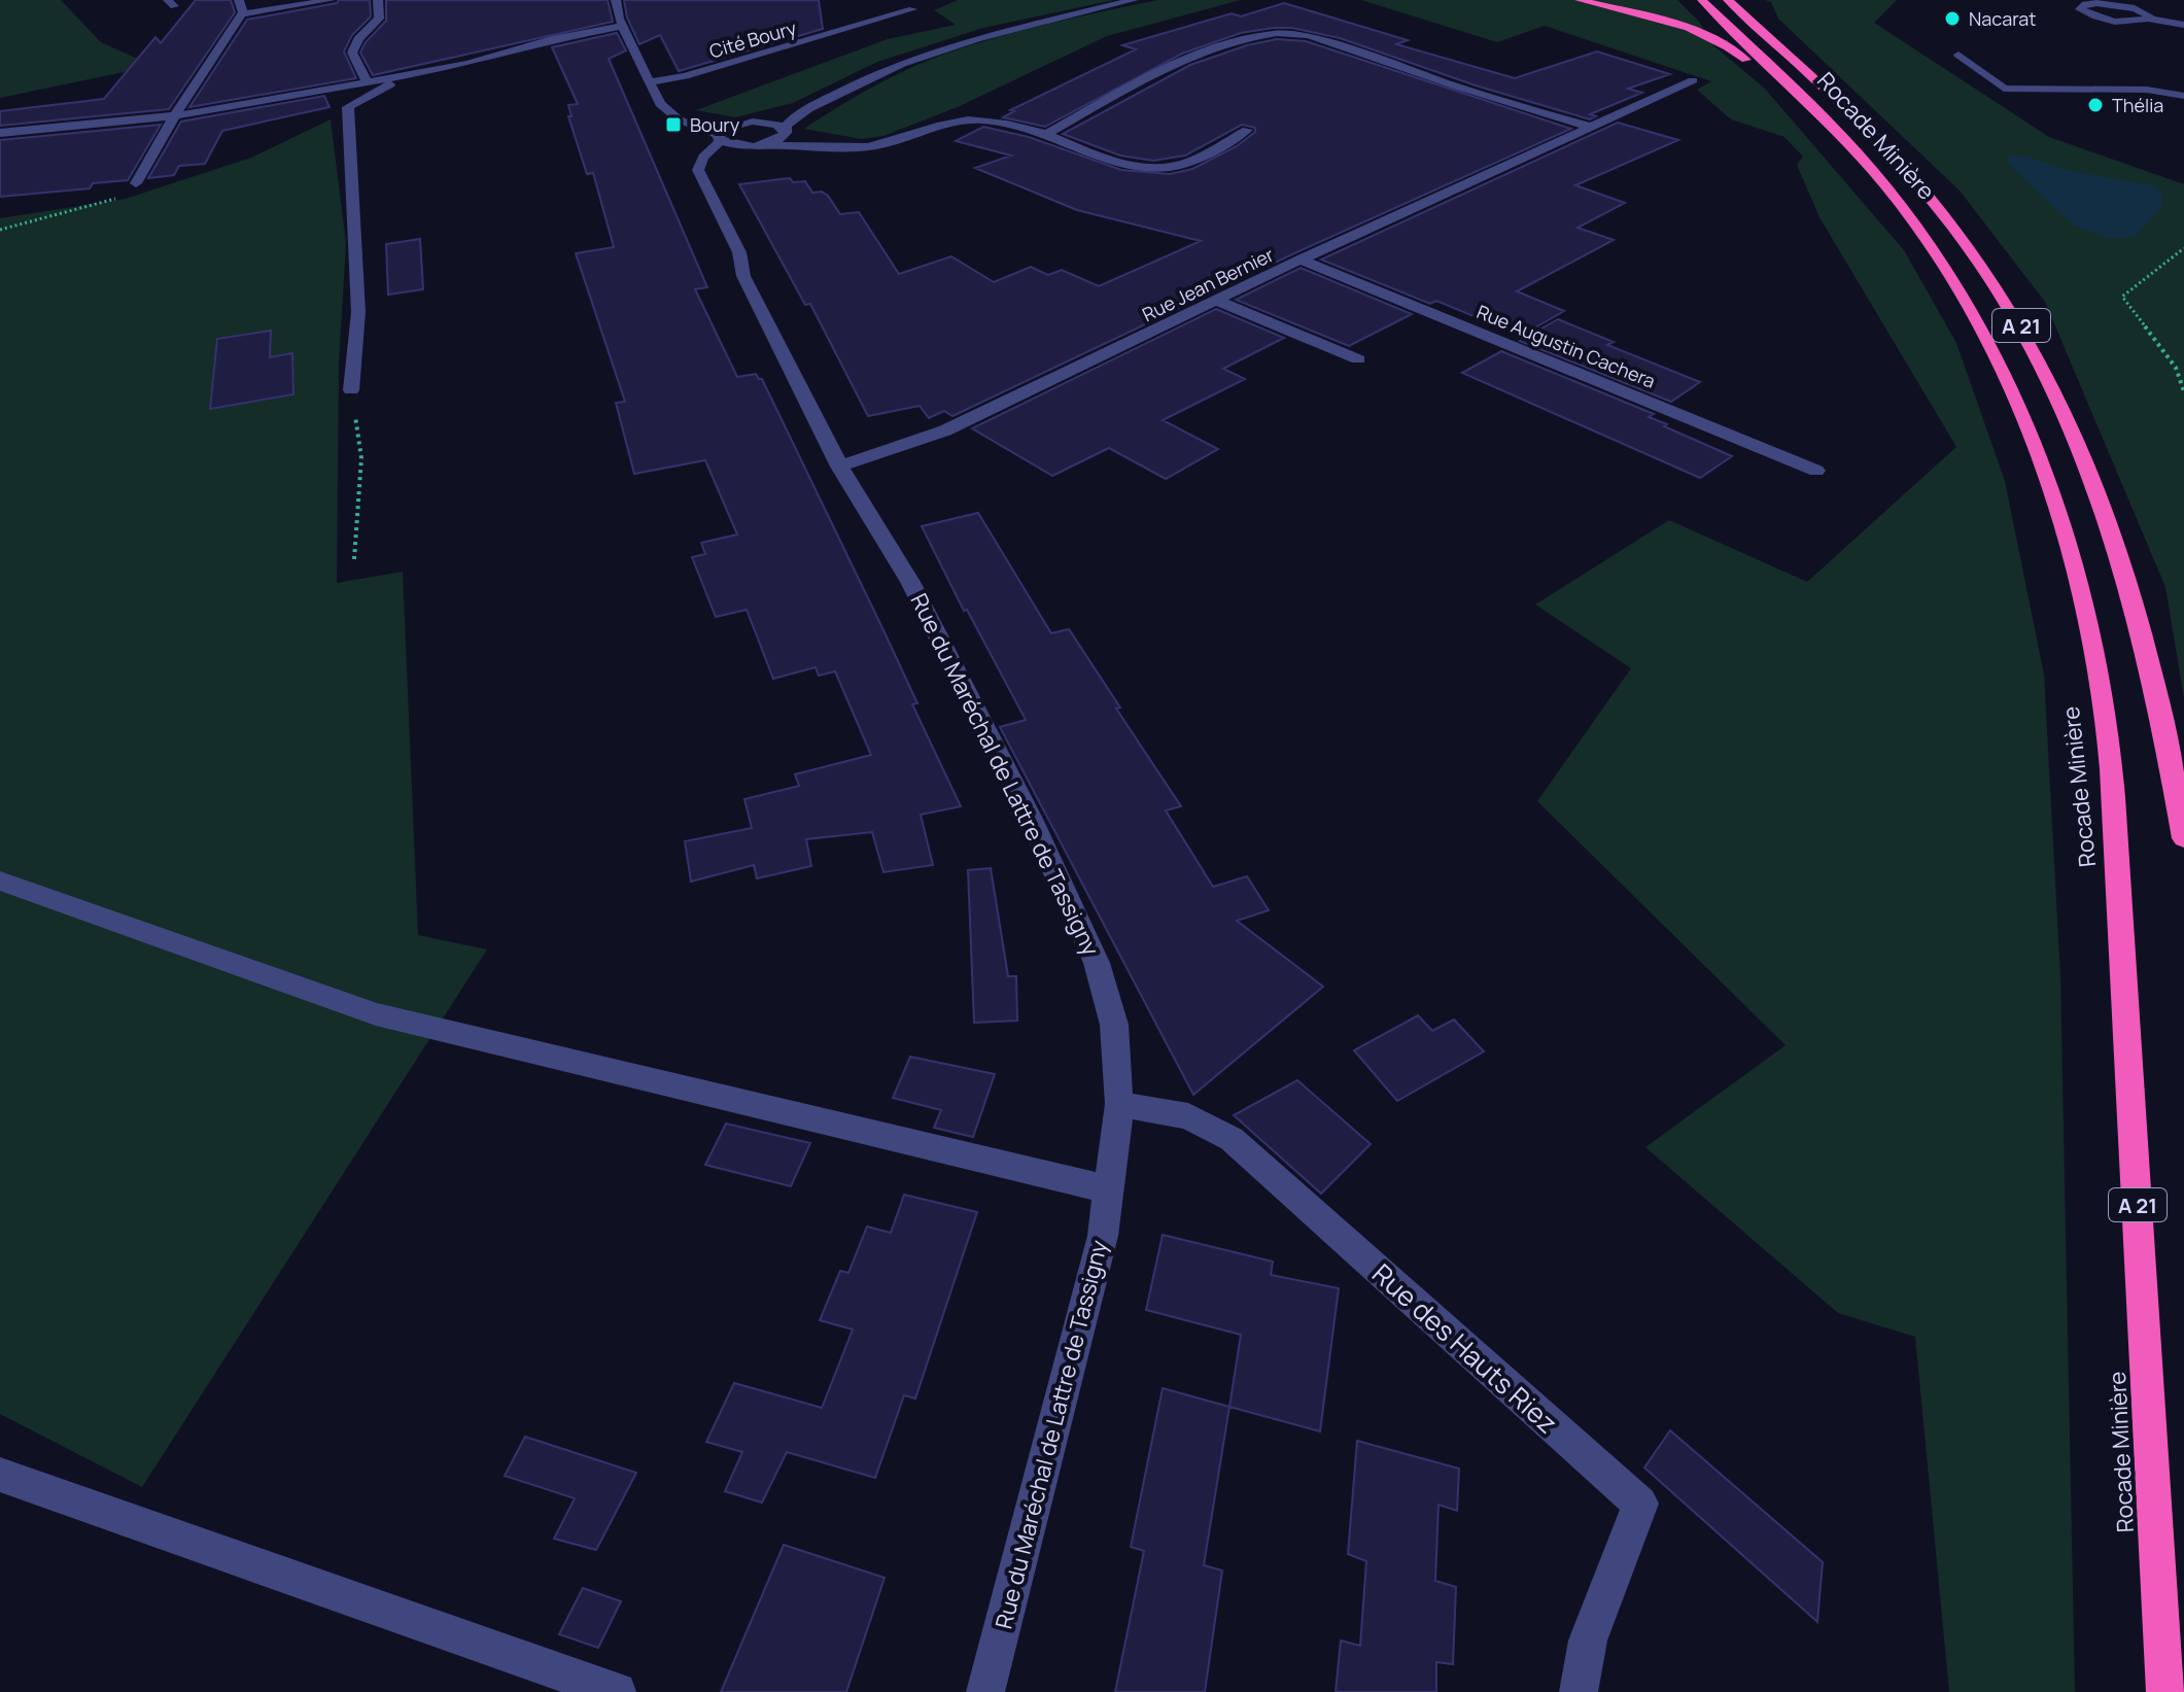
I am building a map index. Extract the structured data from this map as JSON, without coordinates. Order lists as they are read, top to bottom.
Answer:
{
  "streets": {
    "highway": ["Rocade Minière", "A 21"],
    "street": [
      "Cité Boury",
      "Rue Jean Bernier",
      "Rue Augustin Cachera",
      "Rue du Maréchal de Lattre de Tassigny",
      "Rue des Hauts Riez"
    ]
  },
  "crossings": [
    ["Rue Jean Bernier", "Rue Augustin Cachera"],
    ["Rue Jean Bernier", "Rue du Maréchal de Lattre de Tassigny"],
    ["Rue du Maréchal de Lattre de Tassigny", "Rue des Hauts Riez"]
  ],
  "places": {
    "other": ["Nacarat", "Thélia"],
    "transit": ["Boury"]
  }
}
